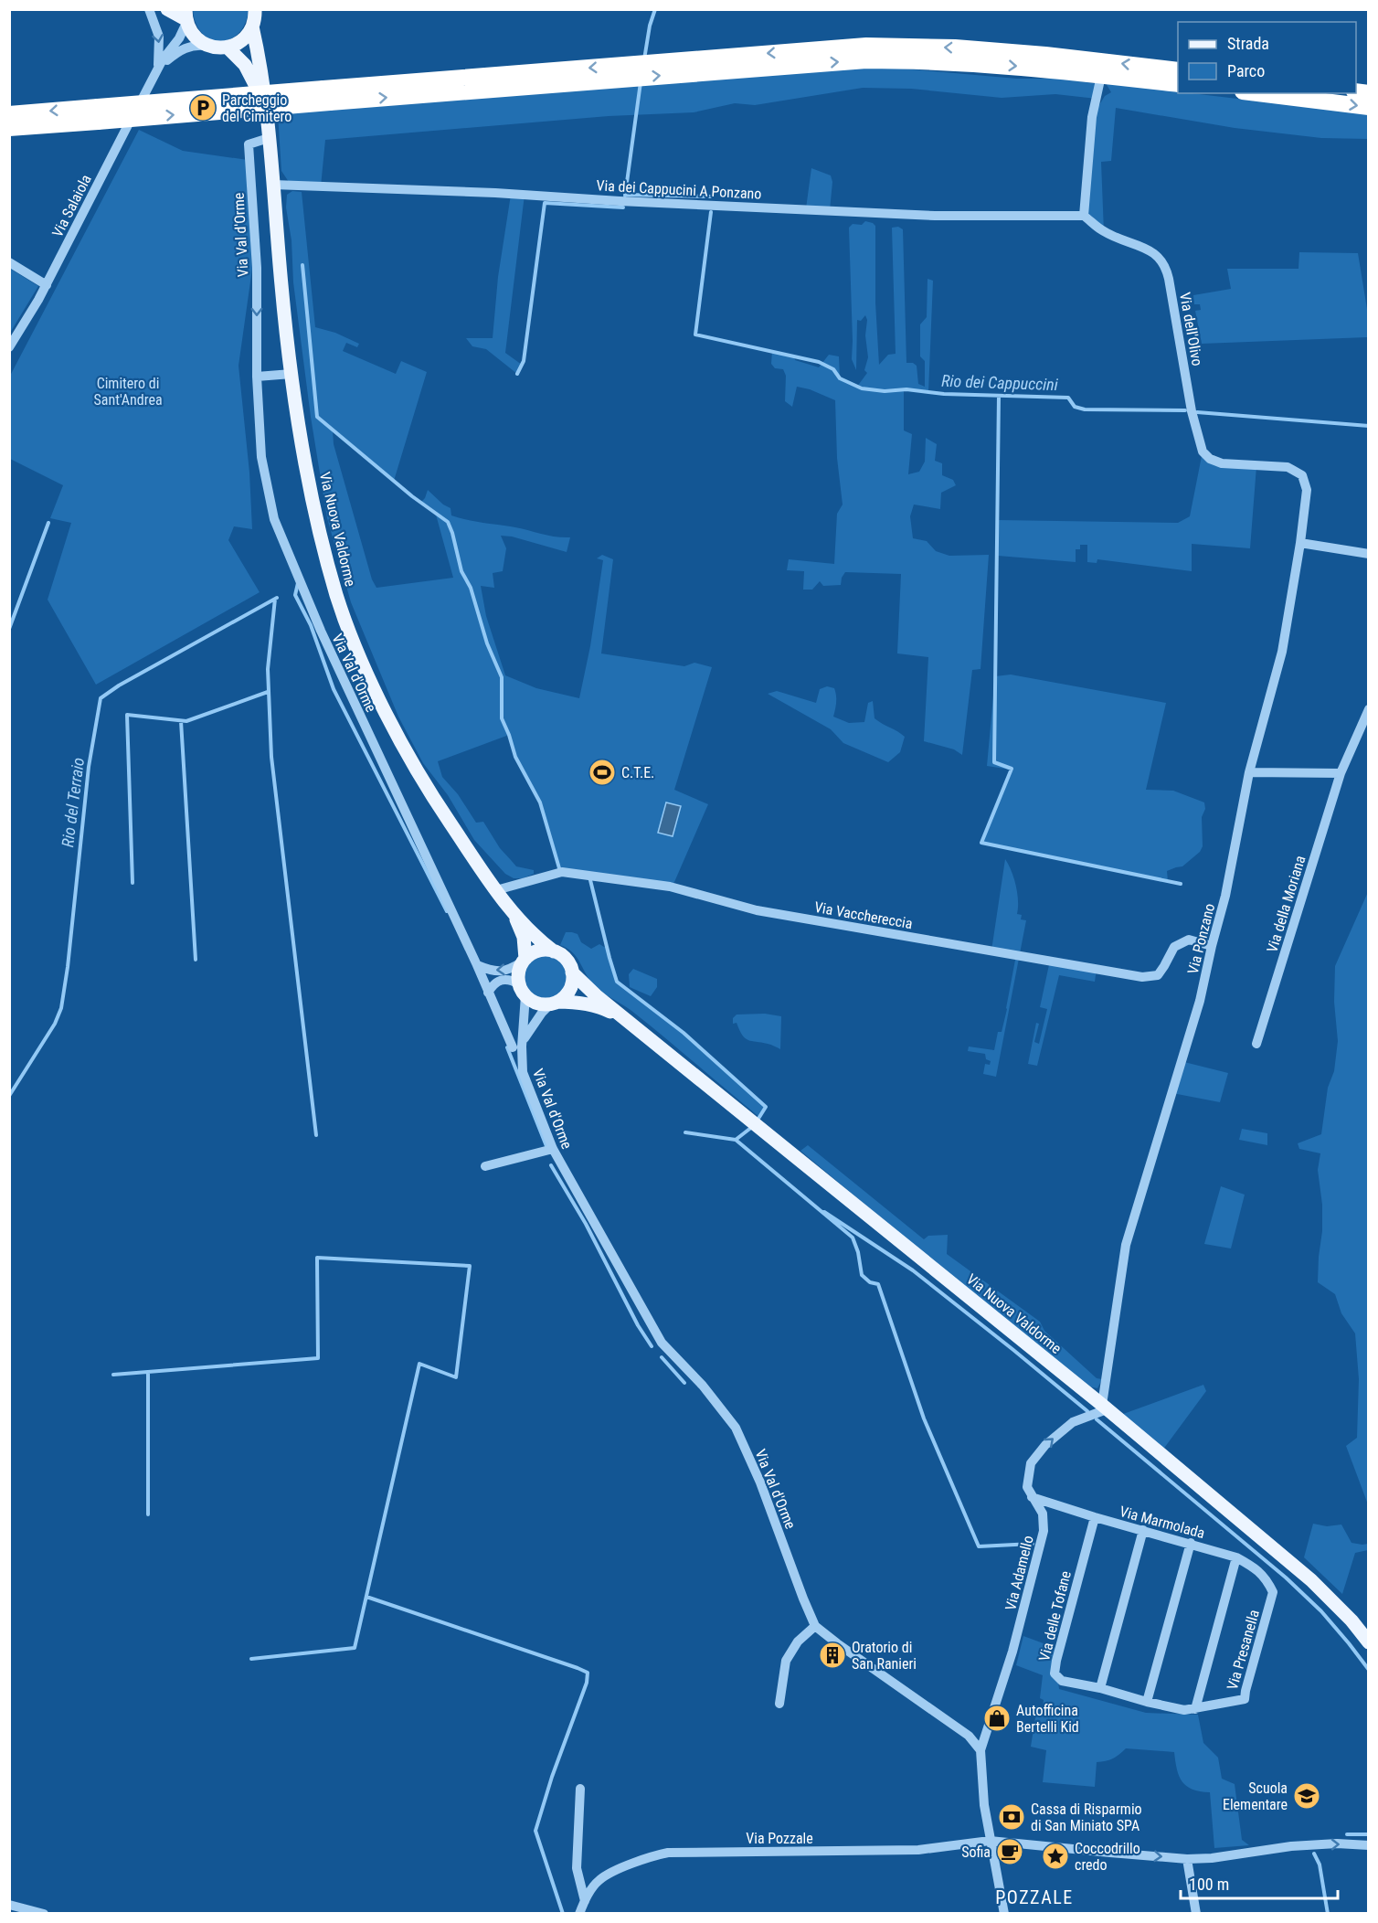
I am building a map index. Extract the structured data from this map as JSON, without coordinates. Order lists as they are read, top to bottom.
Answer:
{
  "streets": {
    "main road": ["Via Nuova Valdorme"],
    "street": [
      "Via dei Cappucini A Ponzano",
      "Via Salaiola",
      "Via Val d'Orme",
      "Via dell'Olivo",
      "Via della Moriana",
      "Via Vacchereccia",
      "Via Ponzano",
      "Via Marmolada",
      "Via Adamello",
      "Via delle Tofane",
      "Via Presanella",
      "Via Pozzale"
    ]
  },
  "crossings": [
    ["Via dei Cappucini A Ponzano", "Via dell'Olivo"],
    ["Via dei Cappucini A Ponzano", "Via Nuova Valdorme"],
    ["Via Val d'Orme", "Via Nuova Valdorme"],
    ["Via Val d'Orme", "Via Adamello"],
    ["Via dell'Olivo", "Via Ponzano"],
    ["Via Nuova Valdorme", "Via Vacchereccia"],
    ["Via Nuova Valdorme", "Via Ponzano"],
    ["Via Nuova Valdorme", "Via Adamello"],
    ["Via Vacchereccia", "Via Ponzano"],
    ["Via Ponzano", "Via Adamello"],
    ["Via Marmolada", "Via Adamello"],
    ["Via Marmolada", "Via delle Tofane"],
    ["Via Marmolada", "Via Presanella"],
    ["Via delle Tofane", "Via Presanella"]
  ],
  "one_way": ["Via Pozzale"],
  "districts": ["POZZALE"],
  "water": ["Rio dei Cappuccini", "Rio del Terraio"],
  "parks": ["Cimitero di Sant'Andrea"],
  "places": {
    "parking": ["Parcheggio del Cimitero"],
    "sports": ["C.T.E."],
    "building": ["Oratorio di San Ranieri"],
    "shop": ["Autofficina Bertelli Kid"],
    "school or university": ["Scuola Elementare"],
    "bank": ["Cassa di Risparmio di San Miniato SPA"],
    "cafe": ["Sofia"],
    "place": ["Coccodrillo credo"]
  },
  "legend": ["Strada", "Parco"],
  "scale_bar": "100 m"
}
